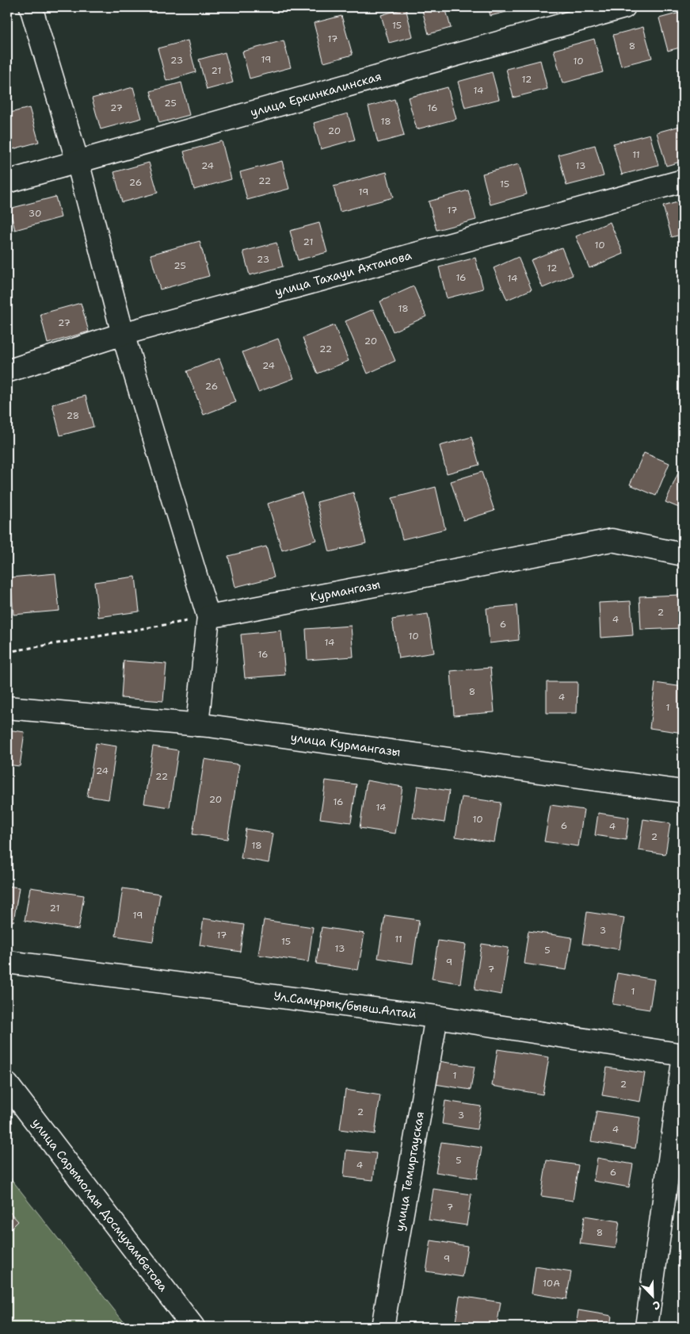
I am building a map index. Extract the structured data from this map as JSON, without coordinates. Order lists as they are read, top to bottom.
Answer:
{
  "streets": {
    "street": [
      "улица Еркинкалинская",
      "улица Тахауи Ахтанова",
      "Курмангазы",
      "улица Курмангазы",
      "Ул.Самұрық/бывш.Алтай",
      "улица Темиртауская",
      "улица Сарымолды Досмухамбетова"
    ]
  },
  "crossings": [
    ["Ул.Самұрық/бывш.Алтай", "улица Темиртауская"]
  ],
  "house_numbers": [
    "15",
    "17",
    "8",
    "19",
    "23",
    "10",
    "21",
    "12",
    "14",
    "25",
    "27",
    "16",
    "18",
    "20",
    "11",
    "24",
    "13",
    "22",
    "26",
    "15",
    "19",
    "17",
    "30",
    "21",
    "10",
    "23",
    "25",
    "12",
    "16",
    "14",
    "18",
    "27",
    "20",
    "22",
    "24",
    "26",
    "28",
    "2",
    "4",
    "6",
    "10",
    "14",
    "16",
    "8",
    "4",
    "1",
    "24",
    "22",
    "20",
    "16",
    "14",
    "10",
    "6",
    "4",
    "2",
    "18",
    "21",
    "19",
    "3",
    "17",
    "11",
    "15",
    "13",
    "5",
    "9",
    "7",
    "1",
    "1",
    "2",
    "2",
    "3",
    "4",
    "5",
    "4",
    "6",
    "7",
    "8",
    "9",
    "10А"
  ],
  "north": "bottom right"
}
